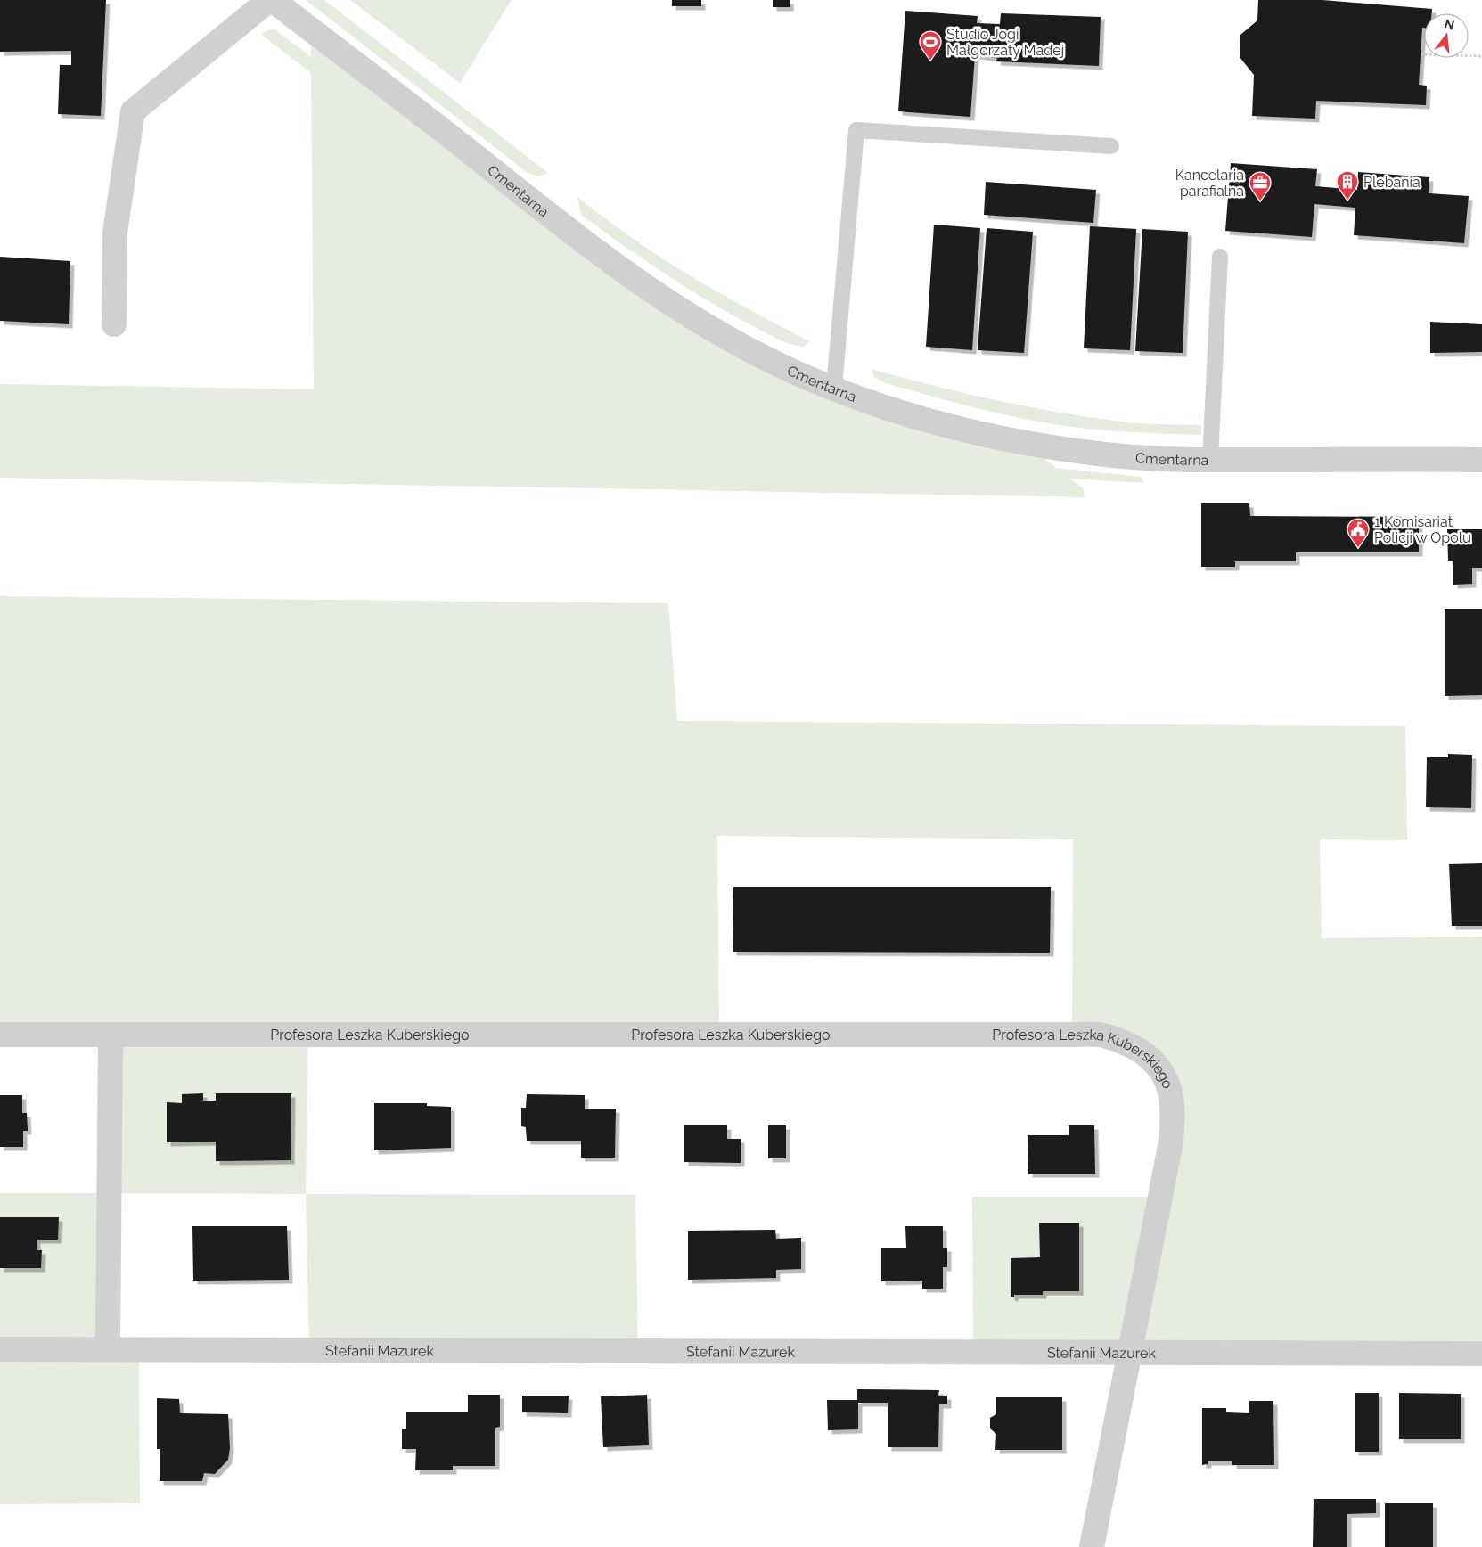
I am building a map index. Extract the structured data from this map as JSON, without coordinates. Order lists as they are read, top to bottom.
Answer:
{
  "streets": {
    "street": ["Cmentarna", "Profesora Leszka Kuberskiego", "Stefanii Mazurek"]
  },
  "crossings": [
    ["Profesora Leszka Kuberskiego", "Stefanii Mazurek"]
  ],
  "places": {
    "sports": ["Studio Jogi Małgorzaty Madej"],
    "building": ["Plebania"],
    "office": ["Kancelaria parafialna"],
    "public building": ["1 Komisariat Policji w Opolu"]
  },
  "north": "top"
}
